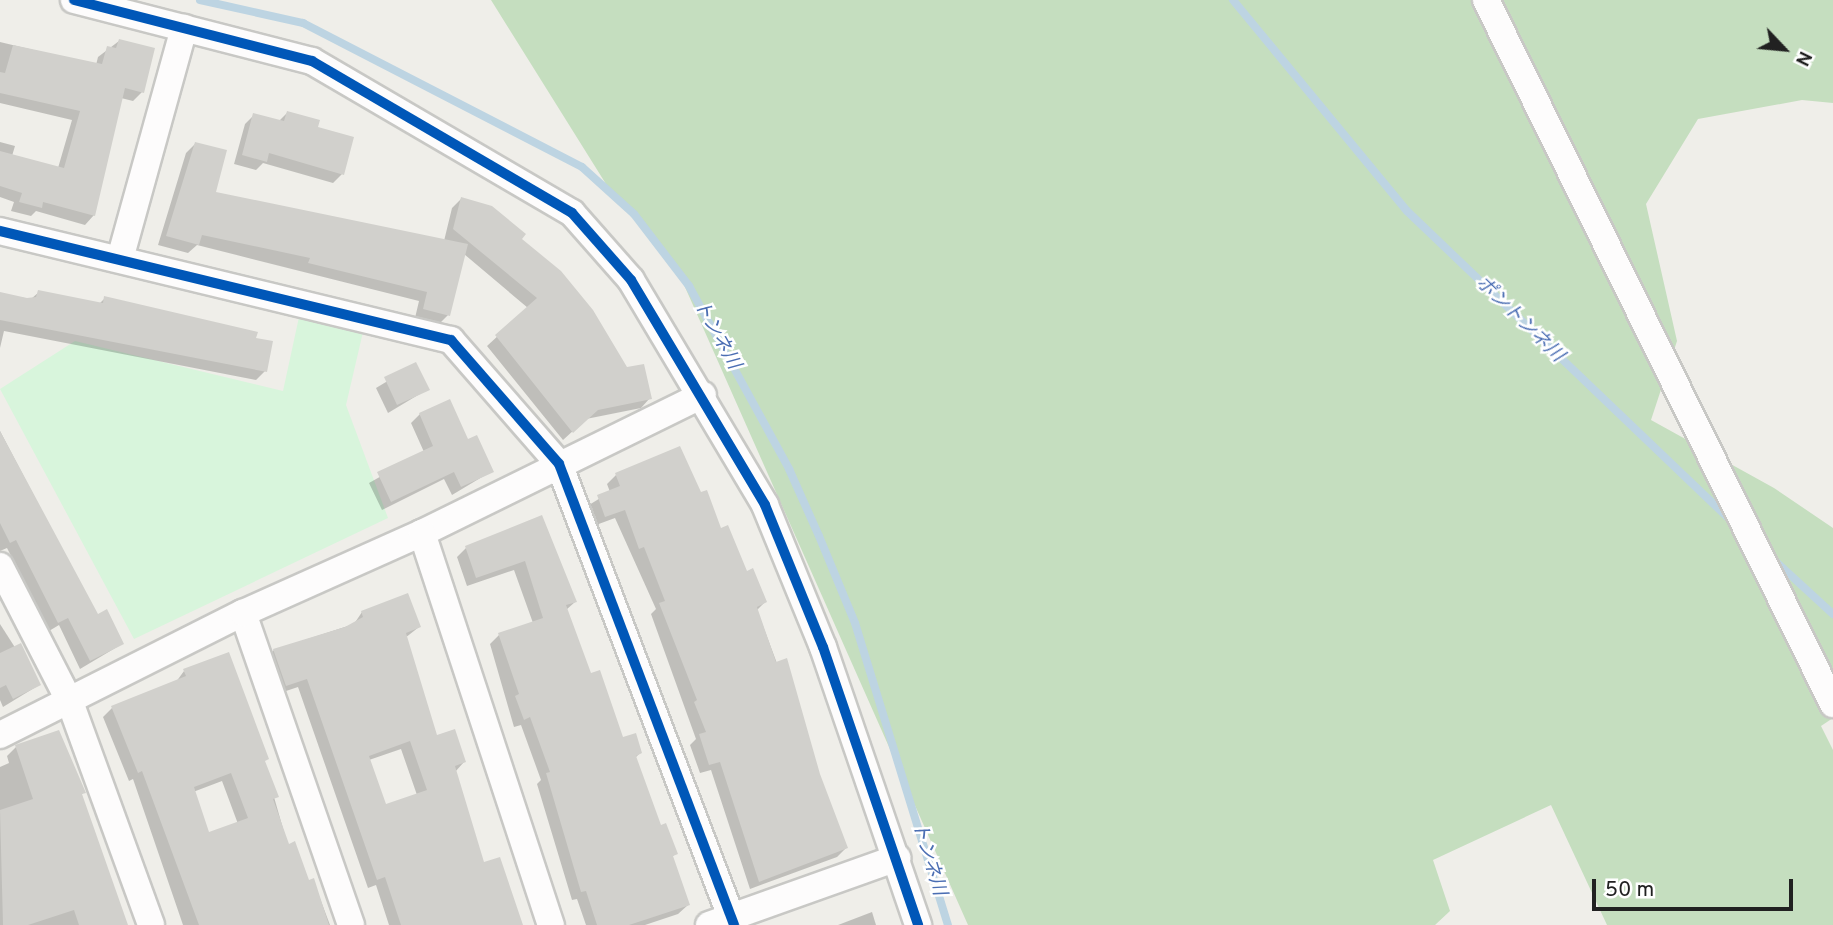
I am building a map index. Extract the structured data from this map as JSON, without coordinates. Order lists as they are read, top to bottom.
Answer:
{
  "water": ["ポントンネ川", "トンネ川"],
  "scale_bar": "50 m",
  "north": "bottom right"
}
